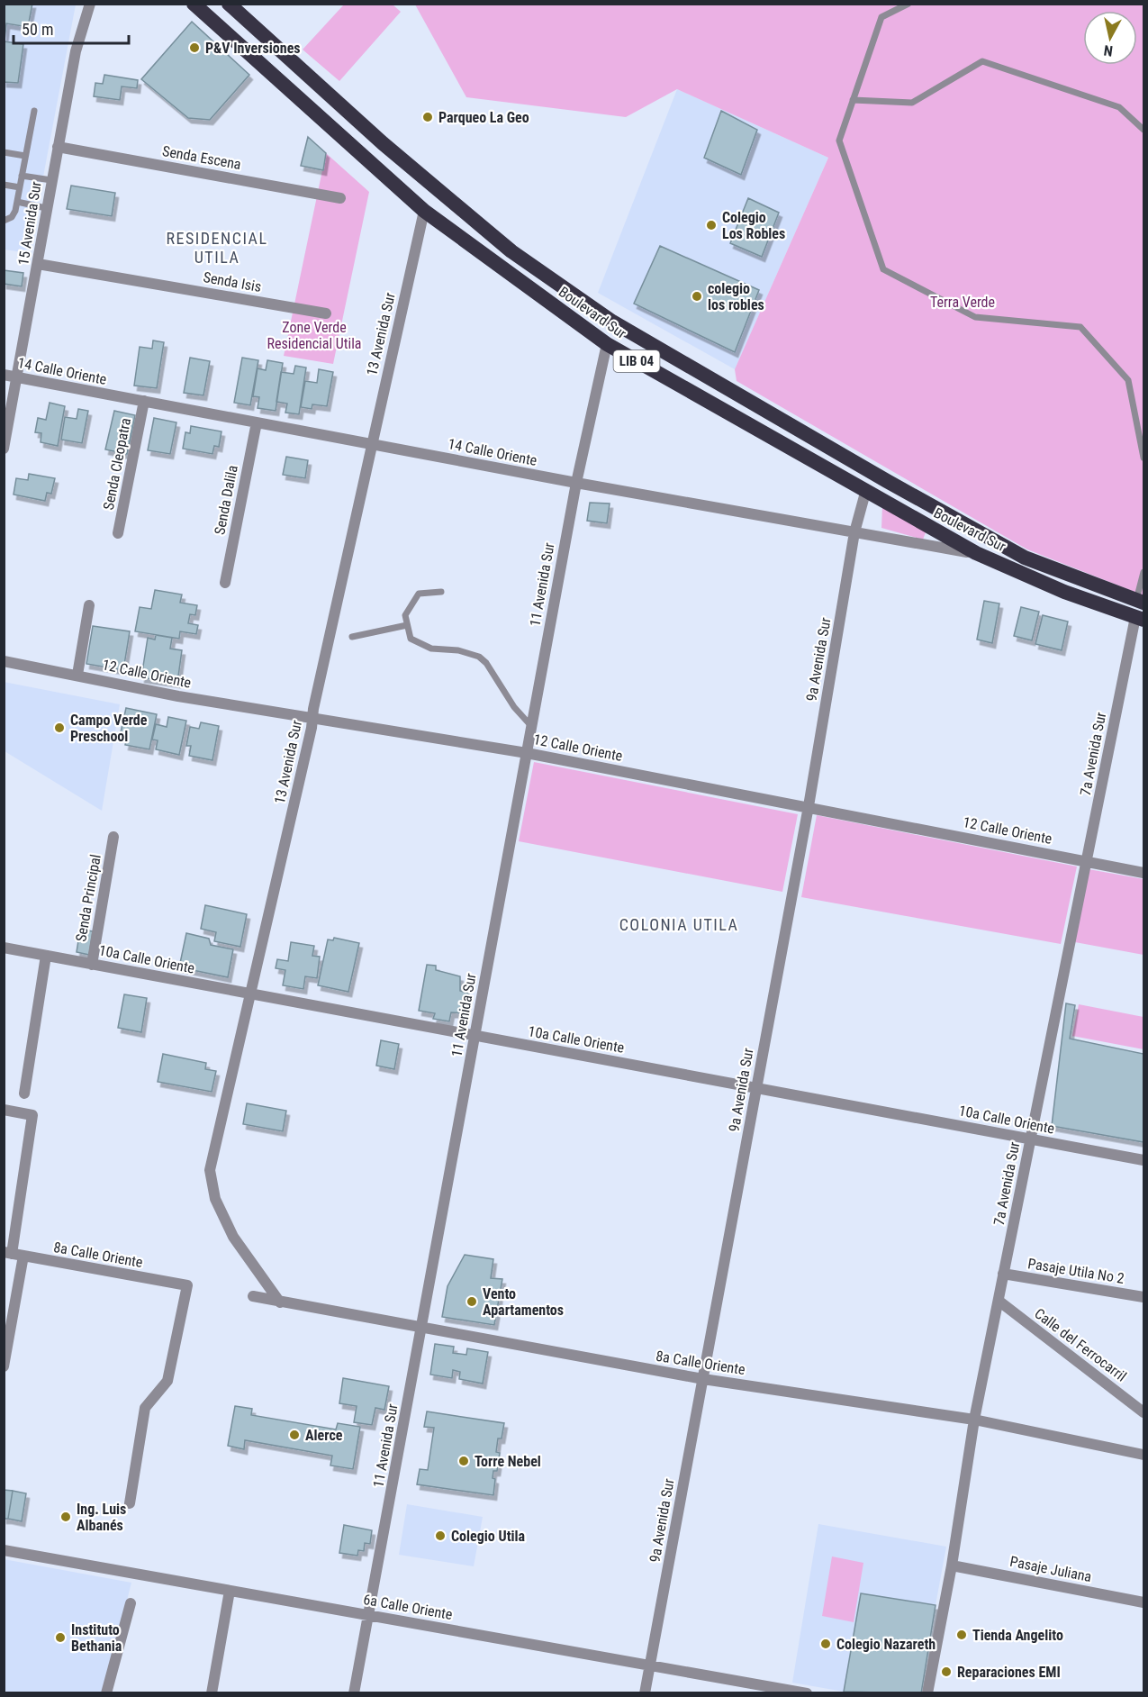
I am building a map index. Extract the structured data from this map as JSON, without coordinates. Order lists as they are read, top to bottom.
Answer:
{
  "streets": {
    "highway": ["Boulevard Sur", "LIB 04"],
    "street": [
      "Senda Escena",
      "15 Avenida Sur",
      "Senda Isis",
      "13 Avenida Sur",
      "14 Calle Oriente",
      "Senda Cleopatra",
      "Senda Dalila",
      "11 Avenida Sur",
      "9a Avenida Sur",
      "12 Calle Oriente",
      "7a Avenida Sur",
      "Senda Principal",
      "10a Calle Oriente",
      "8a Calle Oriente",
      "Pasaje Utila No 2",
      "Calle del Ferrocarril",
      "Pasaje Juliana",
      "6a Calle Oriente"
    ]
  },
  "crossings": [
    ["Senda Escena", "15 Avenida Sur"],
    ["15 Avenida Sur", "Senda Isis"],
    ["15 Avenida Sur", "14 Calle Oriente"],
    ["Boulevard Sur", "13 Avenida Sur"],
    ["Boulevard Sur", "14 Calle Oriente"],
    ["Boulevard Sur", "11 Avenida Sur"],
    ["Boulevard Sur", "9a Avenida Sur"],
    ["Boulevard Sur", "7a Avenida Sur"],
    ["13 Avenida Sur", "14 Calle Oriente"],
    ["13 Avenida Sur", "12 Calle Oriente"],
    ["13 Avenida Sur", "10a Calle Oriente"],
    ["13 Avenida Sur", "8a Calle Oriente"],
    ["14 Calle Oriente", "Senda Cleopatra"],
    ["14 Calle Oriente", "Senda Dalila"],
    ["14 Calle Oriente", "11 Avenida Sur"],
    ["14 Calle Oriente", "9a Avenida Sur"],
    ["11 Avenida Sur", "12 Calle Oriente"],
    ["11 Avenida Sur", "10a Calle Oriente"],
    ["11 Avenida Sur", "8a Calle Oriente"],
    ["11 Avenida Sur", "6a Calle Oriente"],
    ["9a Avenida Sur", "12 Calle Oriente"],
    ["9a Avenida Sur", "10a Calle Oriente"],
    ["9a Avenida Sur", "8a Calle Oriente"],
    ["9a Avenida Sur", "6a Calle Oriente"],
    ["12 Calle Oriente", "7a Avenida Sur"],
    ["7a Avenida Sur", "10a Calle Oriente"],
    ["7a Avenida Sur", "8a Calle Oriente"],
    ["7a Avenida Sur", "Pasaje Utila No 2"],
    ["7a Avenida Sur", "Calle del Ferrocarril"],
    ["7a Avenida Sur", "Pasaje Juliana"],
    ["Senda Principal", "10a Calle Oriente"]
  ],
  "districts": ["RESIDENCIAL UTILA", "COLONIA UTILA"],
  "parks": ["Terra Verde", "Zone Verde Residencial Utila"],
  "places": [
    "P&V Inversiones",
    "Parqueo La Geo",
    "Colegio Los Robles",
    "colegio los robles",
    "Campo Verde Preschool",
    "Vento Apartamentos",
    "Alerce",
    "Torre Nebel",
    "Ing. Luis Albanés",
    "Colegio Utila",
    "Tienda Angelito",
    "Instituto Bethania",
    "Colegio Nazareth",
    "Reparaciones EMI"
  ],
  "scale_bar": "50 m",
  "north": "bottom"
}
